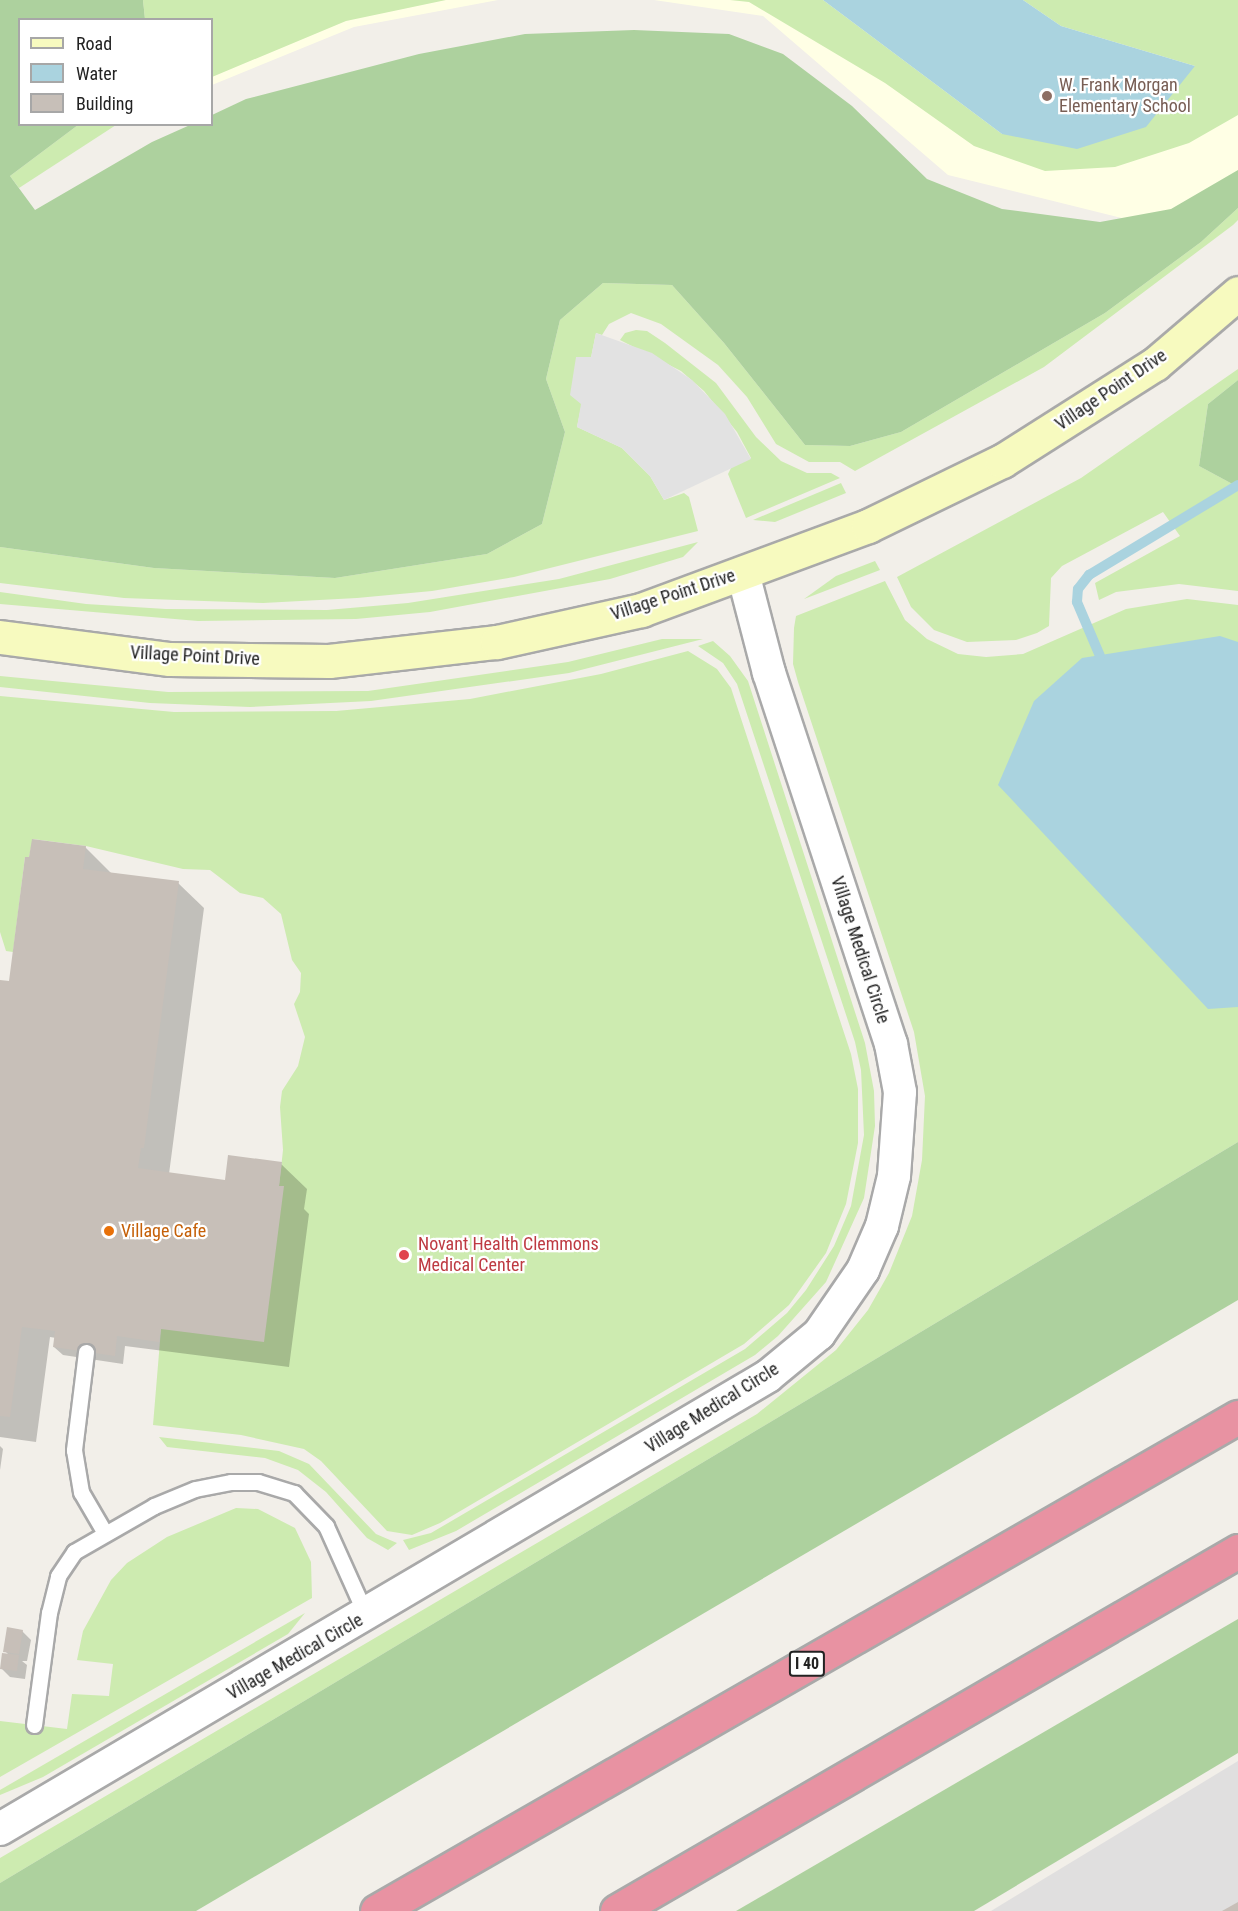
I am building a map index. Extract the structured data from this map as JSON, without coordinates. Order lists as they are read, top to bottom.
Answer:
{
  "streets": {
    "highway": ["I 40"],
    "street": ["Village Point Drive", "Village Medical Circle"]
  },
  "crossings": [
    ["Village Point Drive", "Village Medical Circle"]
  ],
  "places": ["W. Frank Morgan Elementary School", "Village Cafe", "Novant Health Clemmons Medical Center"],
  "legend": ["Road", "Water", "Building"]
}
